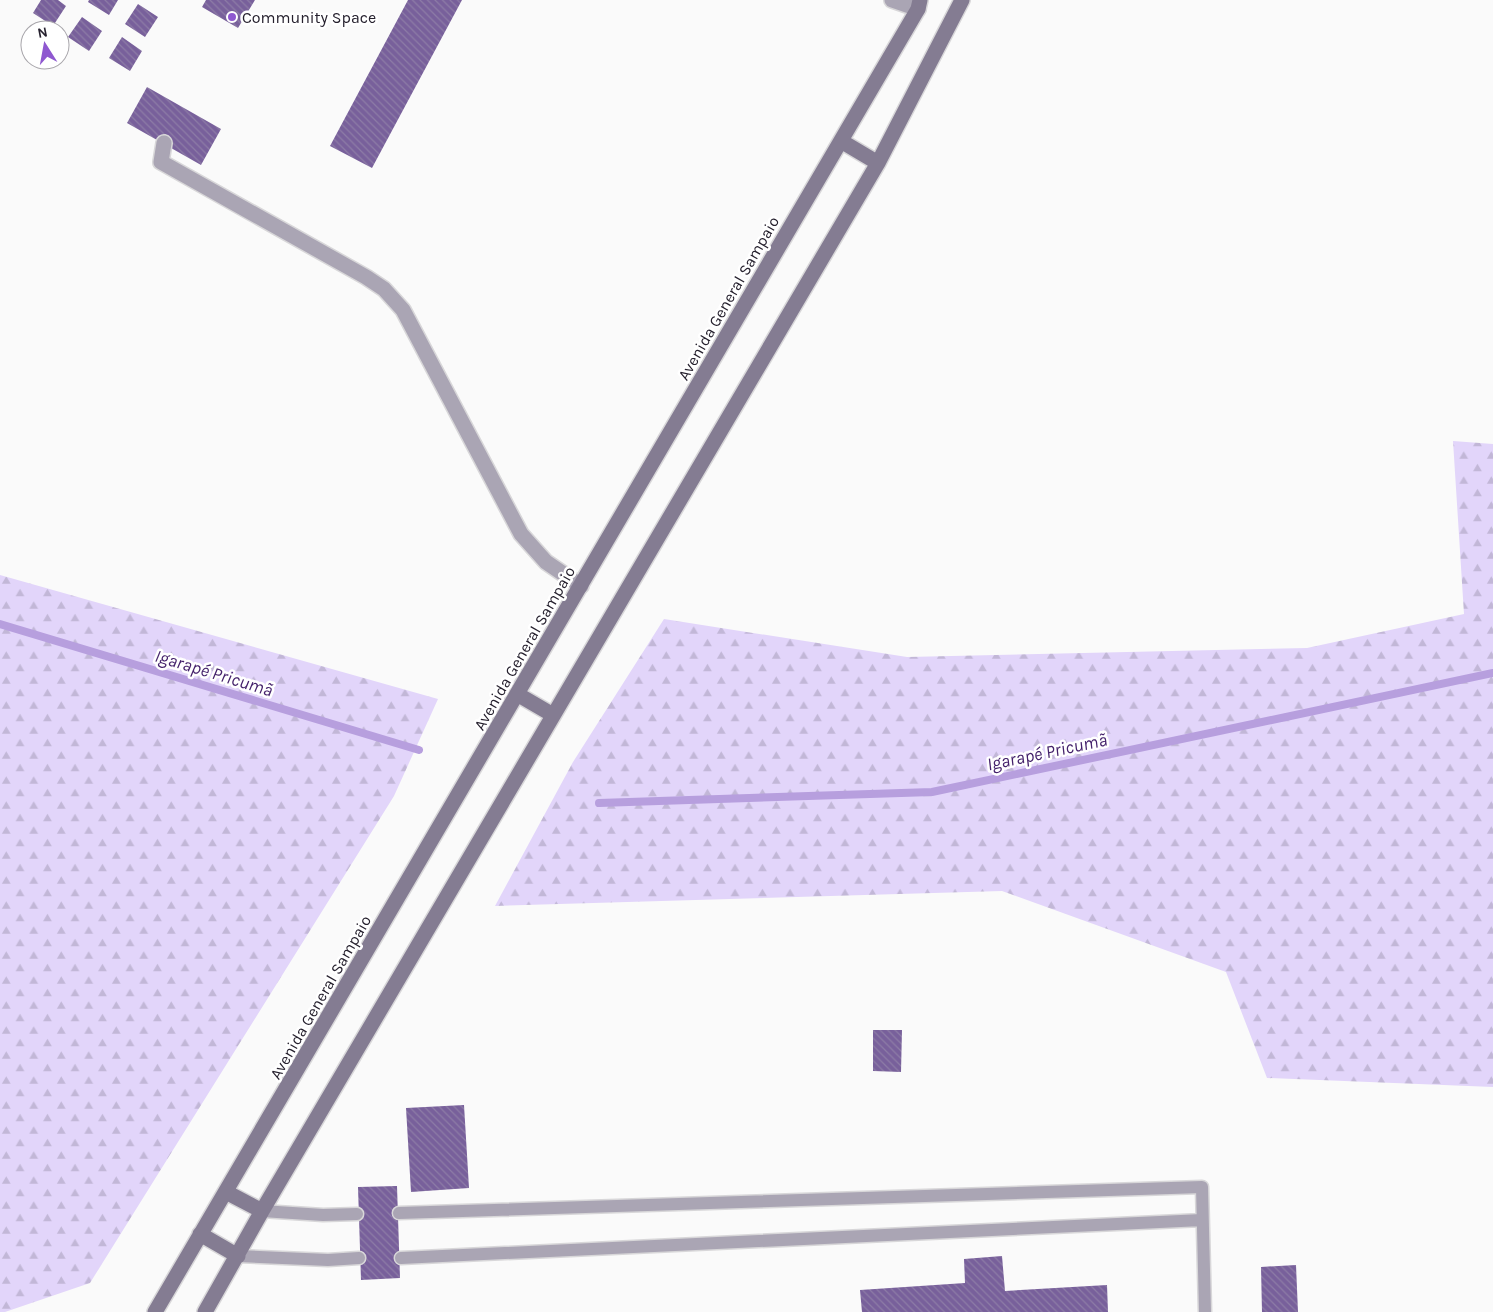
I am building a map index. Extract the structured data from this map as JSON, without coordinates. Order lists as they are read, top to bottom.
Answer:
{
  "streets": {
    "street": ["Avenida General Sampaio"]
  },
  "water": ["Igarapé Pricumã"],
  "places": ["Community Space"],
  "north": "top"
}
